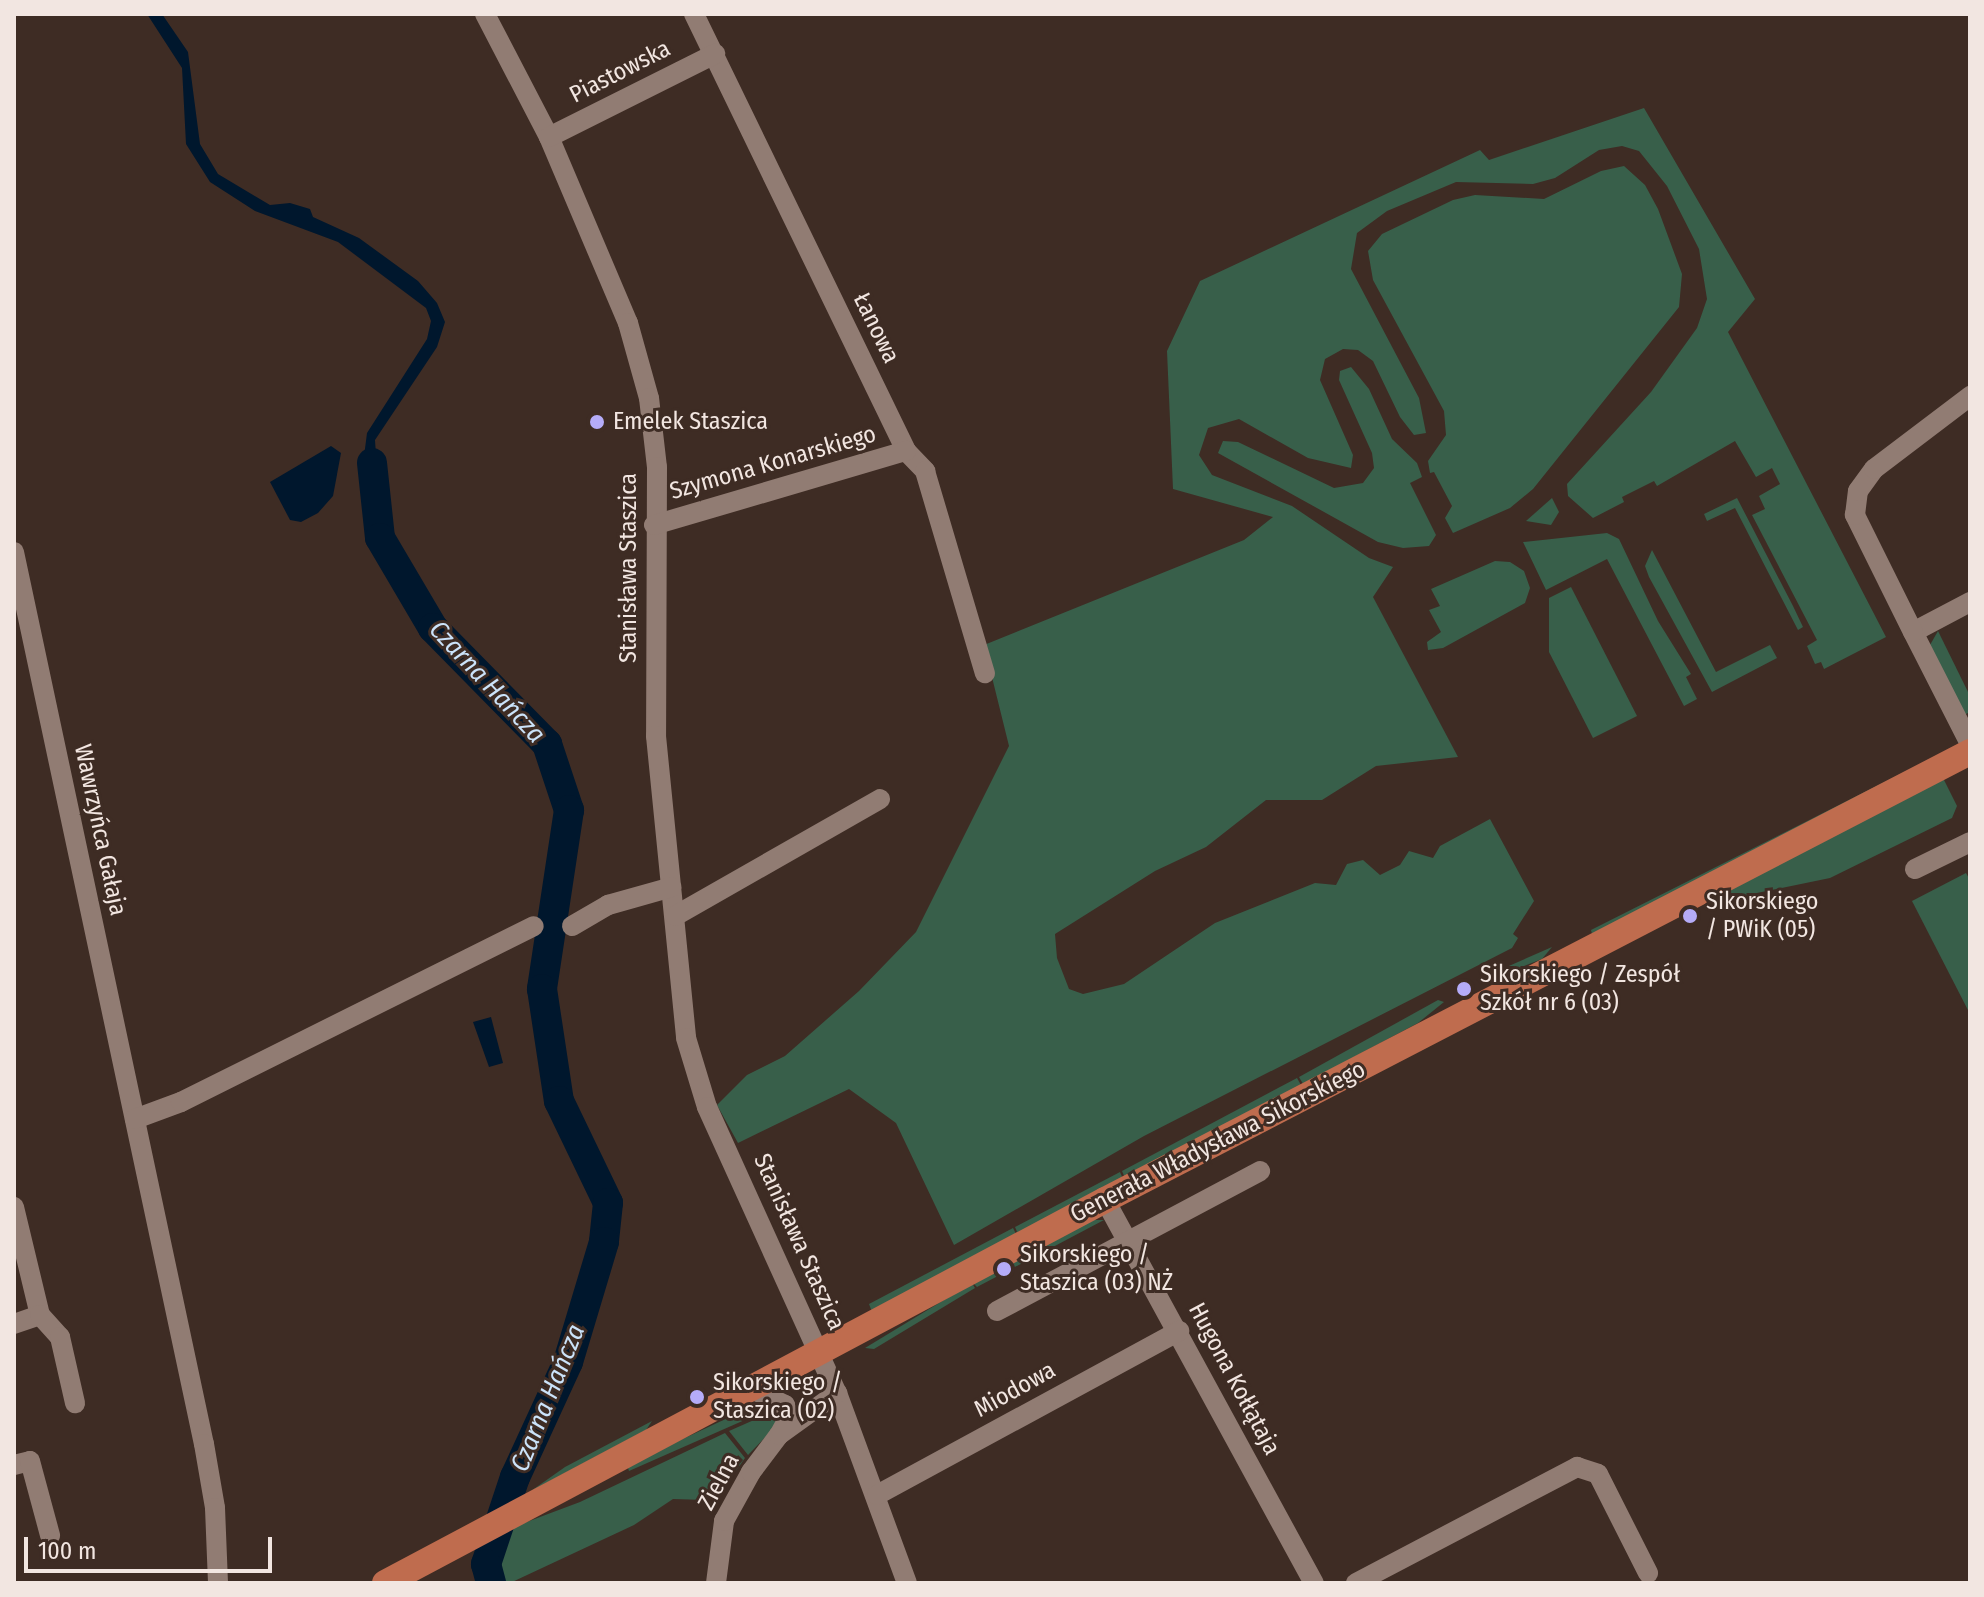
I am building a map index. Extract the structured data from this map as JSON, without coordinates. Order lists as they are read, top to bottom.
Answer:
{
  "streets": {
    "main road": ["Generała Władysława Sikorskiego"],
    "street": [
      "Piastowska",
      "Łanowa",
      "Szymona Konarskiego",
      "Stanisława Staszica",
      "Wawrzyńca Gałaja",
      "Hugona Kołłątaja",
      "Miodowa",
      "Zielna"
    ]
  },
  "crossings": [
    ["Piastowska", "Łanowa"],
    ["Piastowska", "Stanisława Staszica"],
    ["Łanowa", "Szymona Konarskiego"],
    ["Szymona Konarskiego", "Stanisława Staszica"],
    ["Stanisława Staszica", "Generała Władysława Sikorskiego"],
    ["Stanisława Staszica", "Miodowa"],
    ["Stanisława Staszica", "Zielna"],
    ["Generała Władysława Sikorskiego", "Hugona Kołłątaja"],
    ["Hugona Kołłątaja", "Miodowa"]
  ],
  "water": ["Czarna Hańcza"],
  "places": [
    "Emelek Staszica",
    "Sikorskiego / PWiK (05)",
    "Sikorskiego / Zespół Szkół nr 6 (03)",
    "Sikorskiego / Staszica (03) NŻ",
    "Sikorskiego / Staszica (02)"
  ],
  "scale_bar": "100 m"
}
